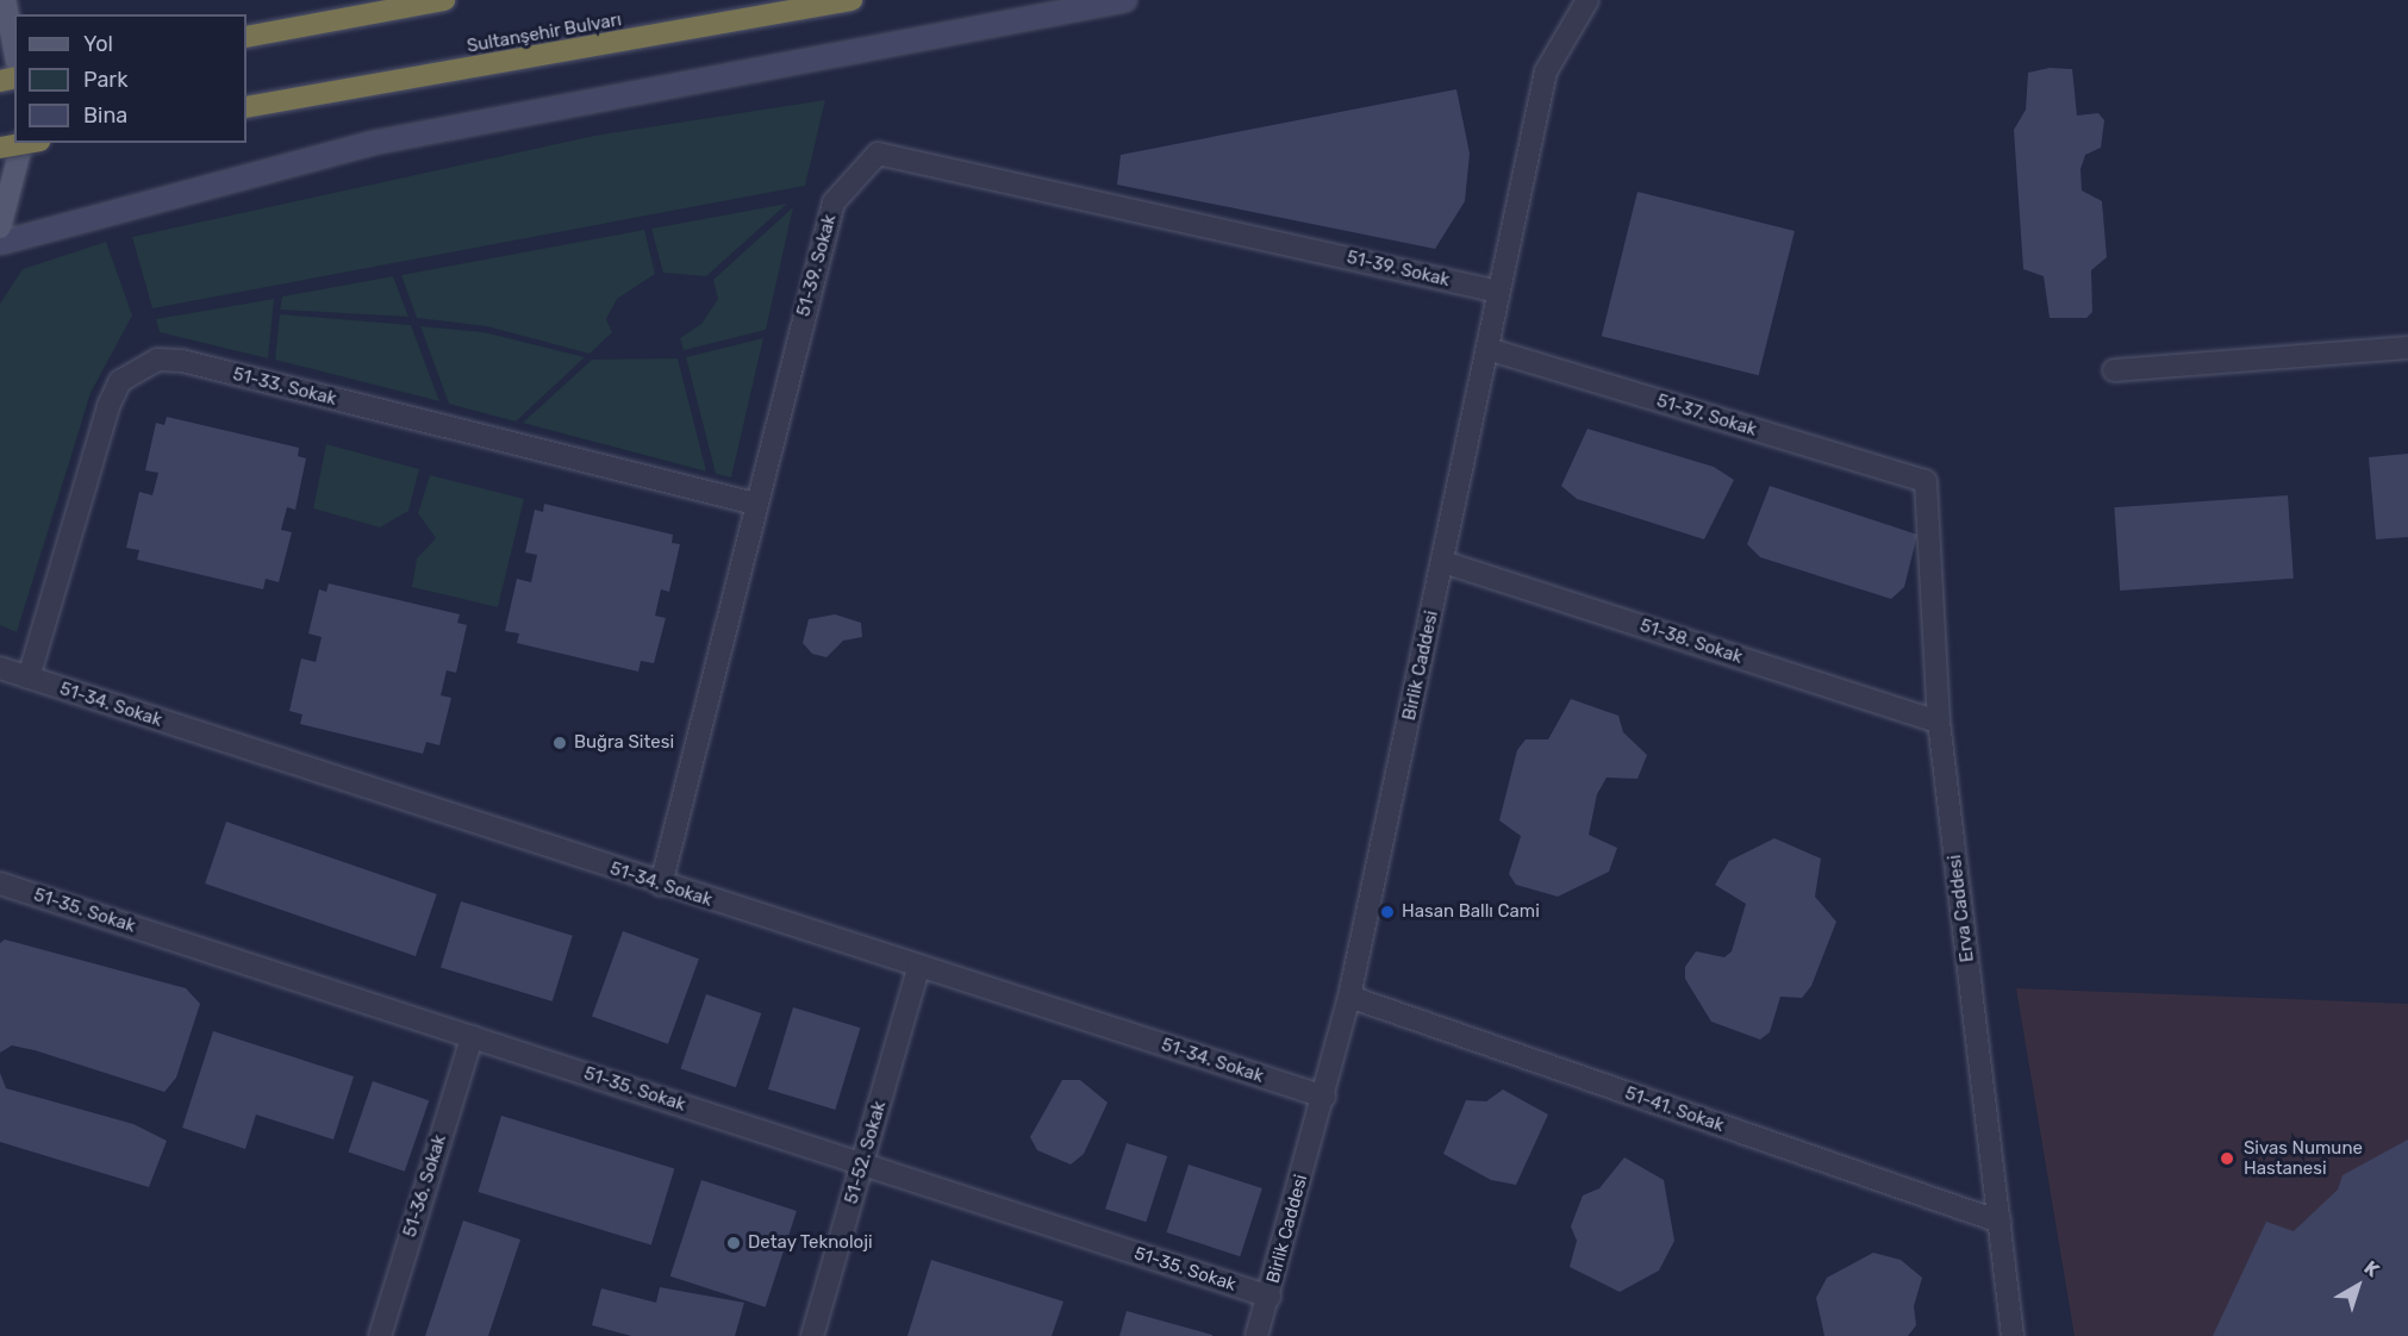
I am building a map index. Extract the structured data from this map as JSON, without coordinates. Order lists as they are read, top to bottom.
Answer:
{
  "streets": {
    "highway": ["Sultanşehir Bulvarı"],
    "street": [
      "51-39. Sokak",
      "51-33. Sokak",
      "51-37. Sokak",
      "51-38. Sokak",
      "Birlik Caddesi",
      "51-34. Sokak",
      "Erva Caddesi",
      "51-35. Sokak",
      "51-41. Sokak",
      "51-52. Sokak",
      "51-36. Sokak"
    ]
  },
  "crossings": [
    ["51-39. Sokak", "51-33. Sokak"],
    ["51-39. Sokak", "Birlik Caddesi"],
    ["51-39. Sokak", "51-34. Sokak"],
    ["51-33. Sokak", "51-34. Sokak"],
    ["51-37. Sokak", "Birlik Caddesi"],
    ["51-37. Sokak", "Erva Caddesi"],
    ["51-38. Sokak", "Birlik Caddesi"],
    ["51-38. Sokak", "Erva Caddesi"],
    ["Birlik Caddesi", "51-34. Sokak"],
    ["Birlik Caddesi", "51-35. Sokak"],
    ["Birlik Caddesi", "51-41. Sokak"],
    ["51-34. Sokak", "51-52. Sokak"],
    ["Erva Caddesi", "51-41. Sokak"],
    ["51-35. Sokak", "51-52. Sokak"],
    ["51-35. Sokak", "51-36. Sokak"]
  ],
  "places": [
    "Buğra Sitesi",
    "Hasan Ballı Cami",
    "Sivas Numune Hastanesi",
    "Detay Teknoloji"
  ],
  "legend": ["Yol", "Park", "Bina"],
  "north": "top right"
}
